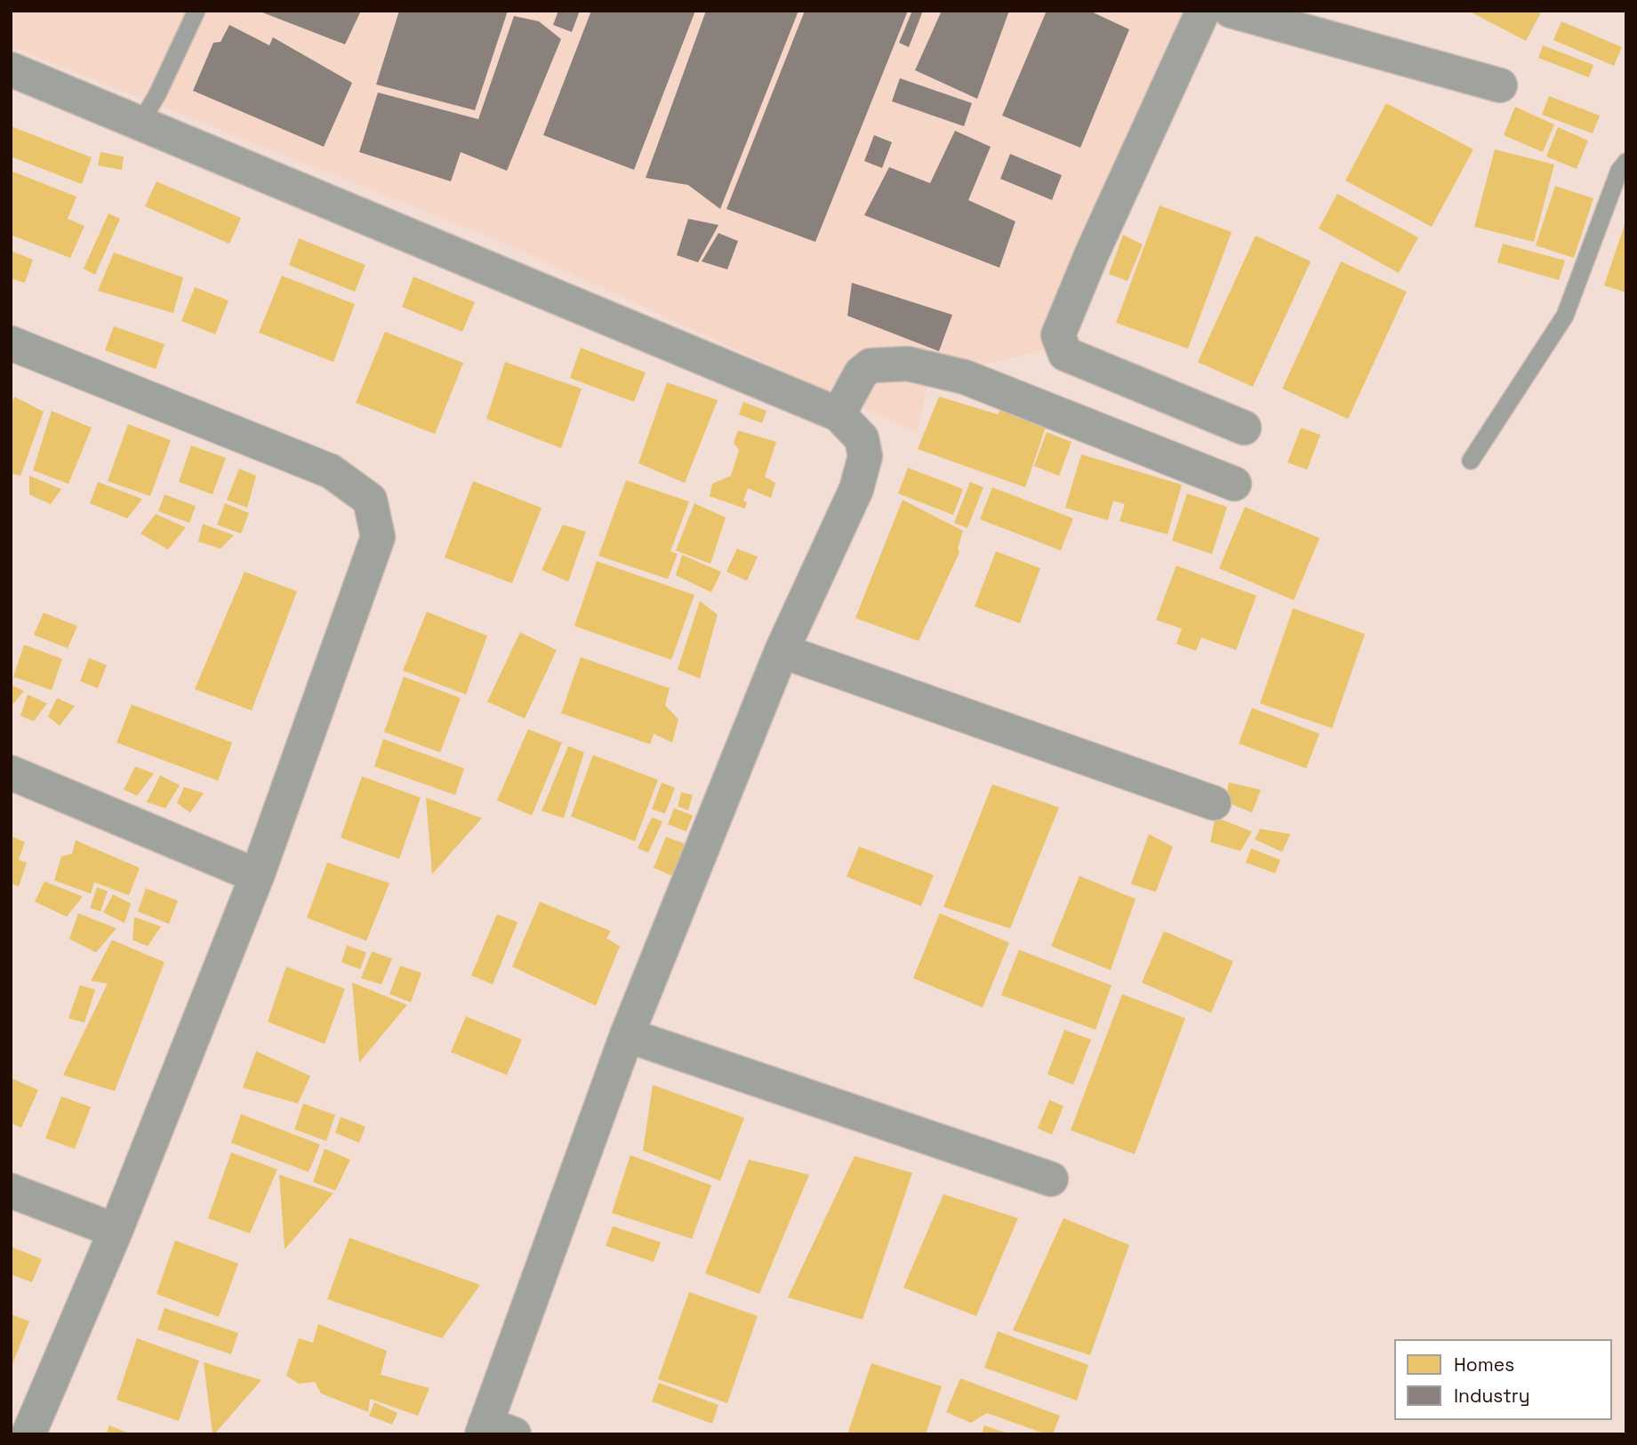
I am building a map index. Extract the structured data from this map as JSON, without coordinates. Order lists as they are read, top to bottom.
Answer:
{
  "legend": ["Homes", "Industry"]
}
